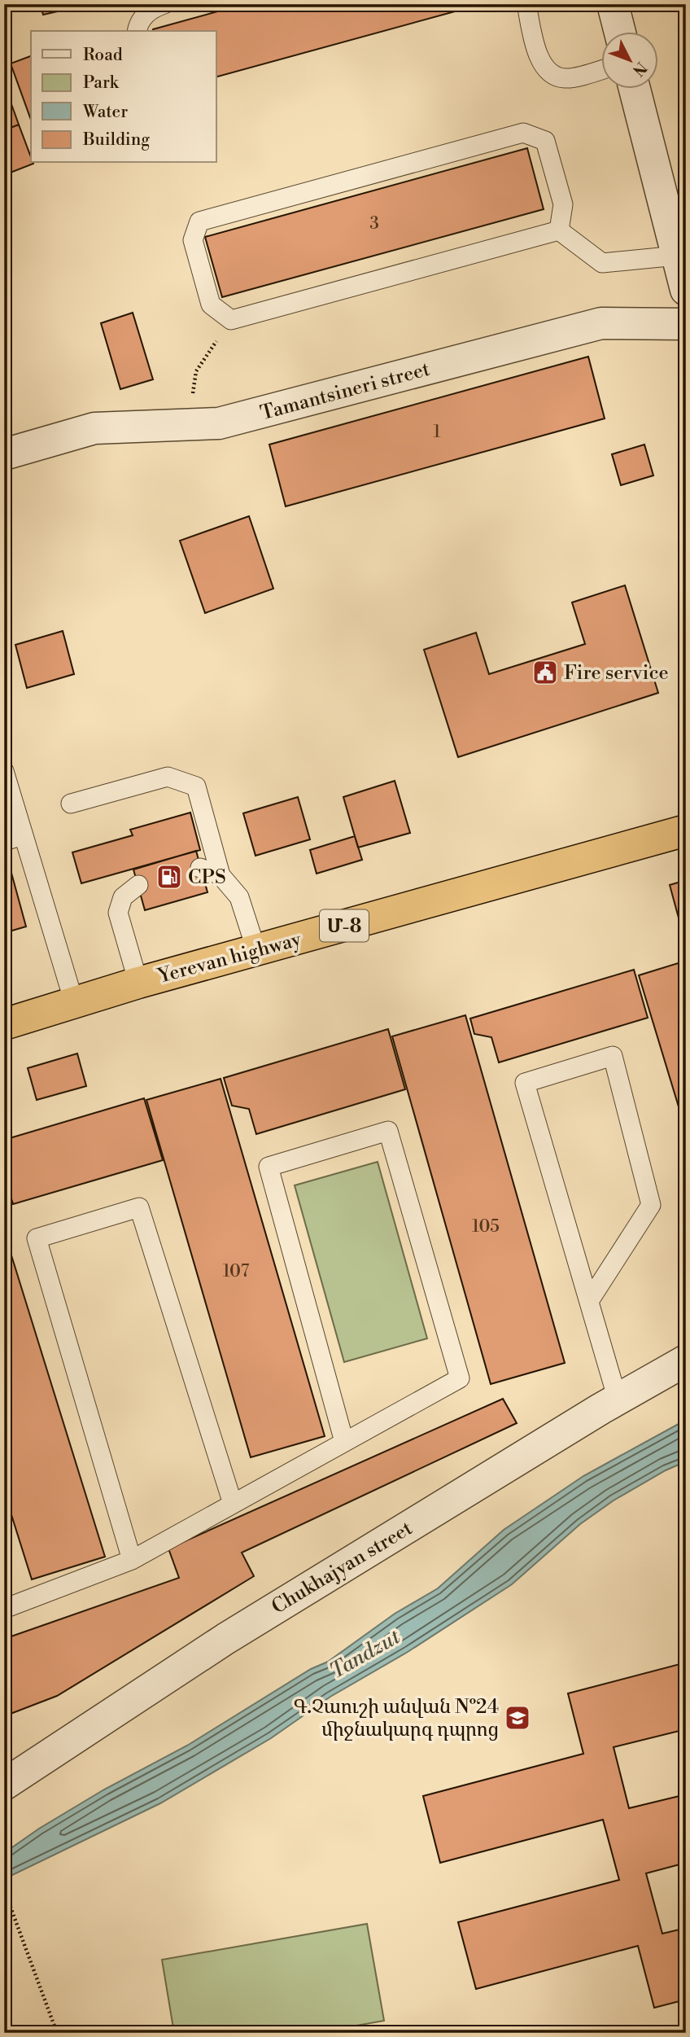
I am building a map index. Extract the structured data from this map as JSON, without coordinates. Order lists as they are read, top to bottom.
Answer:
{
  "streets": {
    "highway": ["Մ-8", "Yerevan highway"],
    "street": ["Tamantsineri street", "Chukhajyan street"]
  },
  "water": ["Tandzut"],
  "places": {
    "public building": ["Fire service"],
    "fuel station": ["CPS"],
    "school or university": ["Գ.Չաուշի անվան №24 միջնակարգ դպրոց"]
  },
  "house_numbers": [
    "3",
    "1",
    "105",
    "107"
  ],
  "legend": [
    "Road",
    "Park",
    "Water",
    "Building"
  ],
  "north": "bottom right"
}
